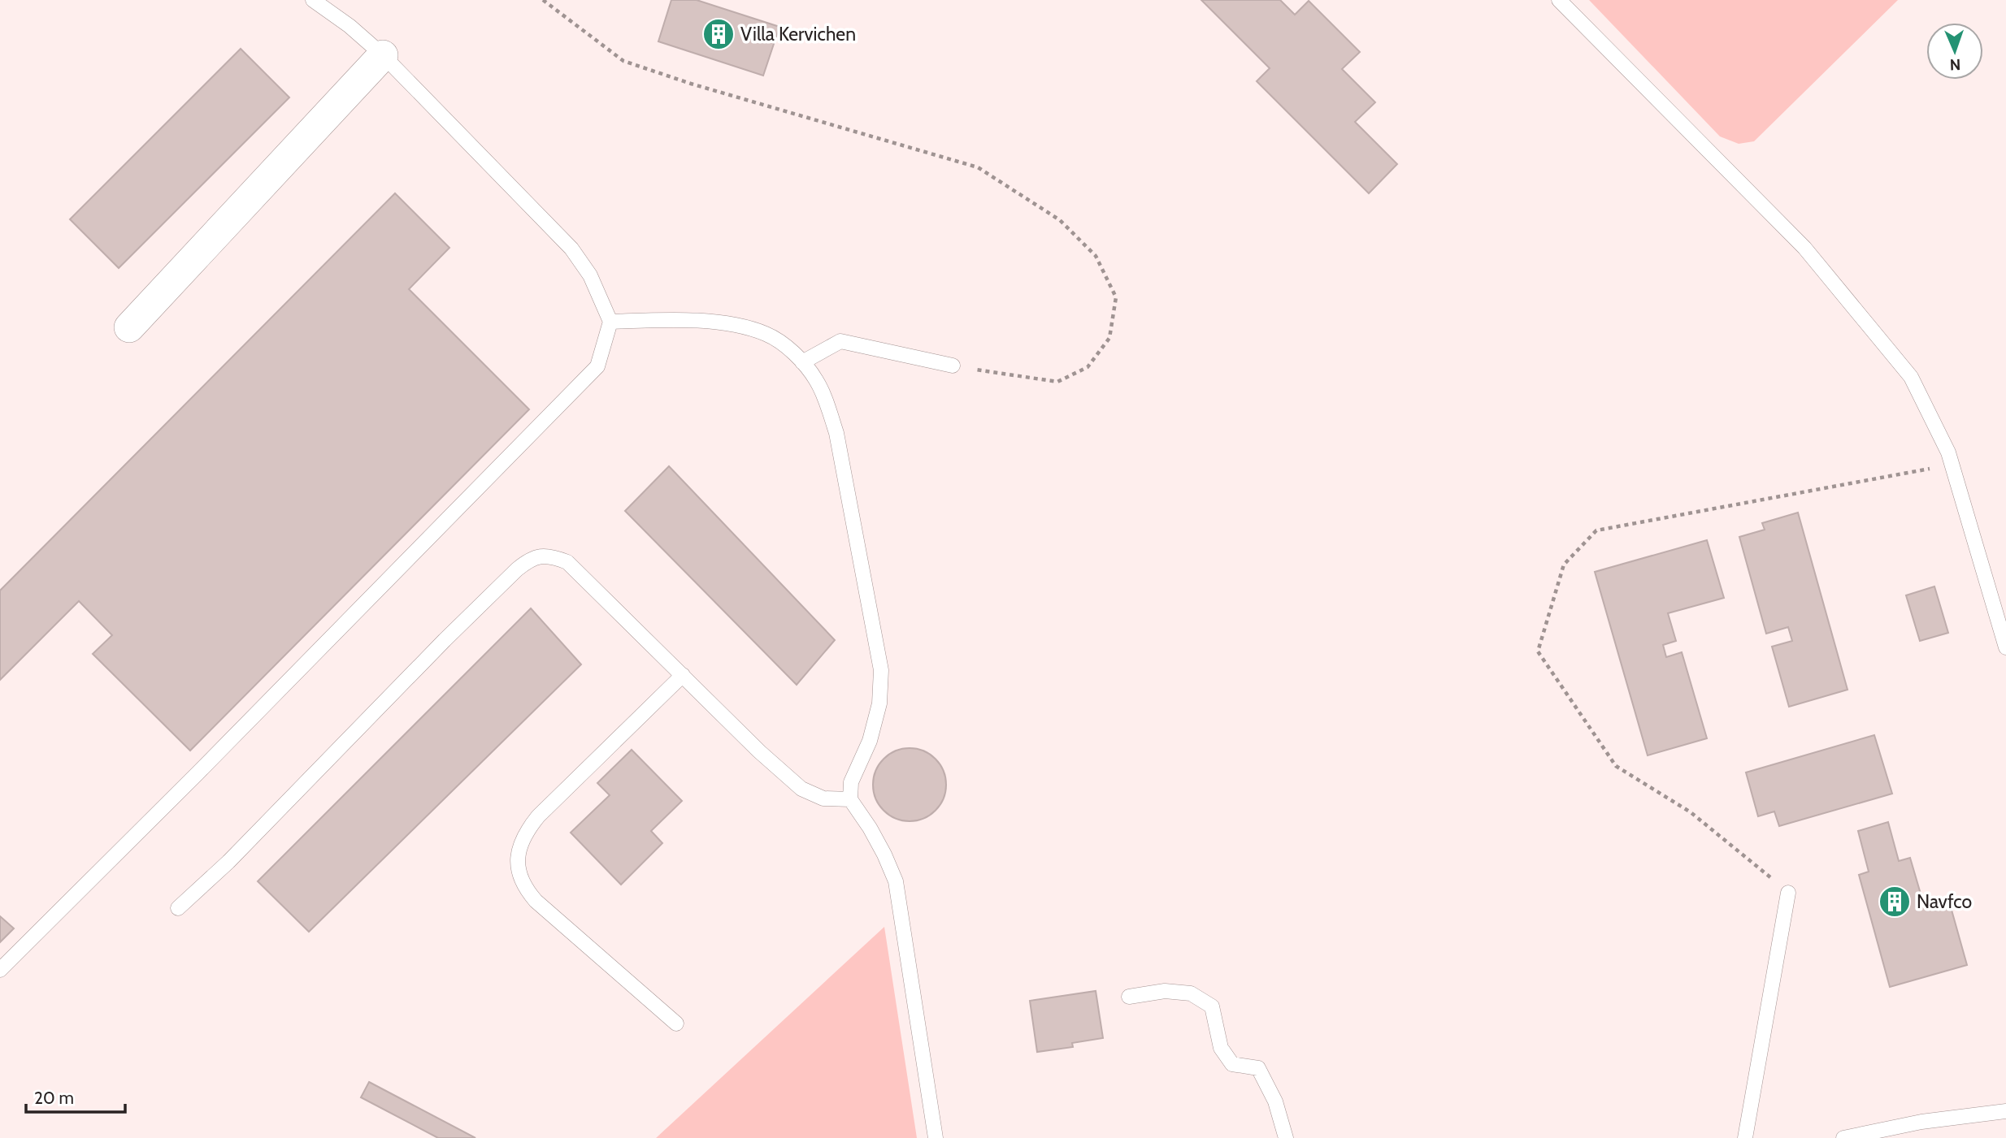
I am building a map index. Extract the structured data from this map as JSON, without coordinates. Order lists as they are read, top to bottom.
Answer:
{
  "places": {
    "building": ["Villa Kervichen", "Navfco"]
  },
  "scale_bar": "20 m",
  "north": "bottom"
}
